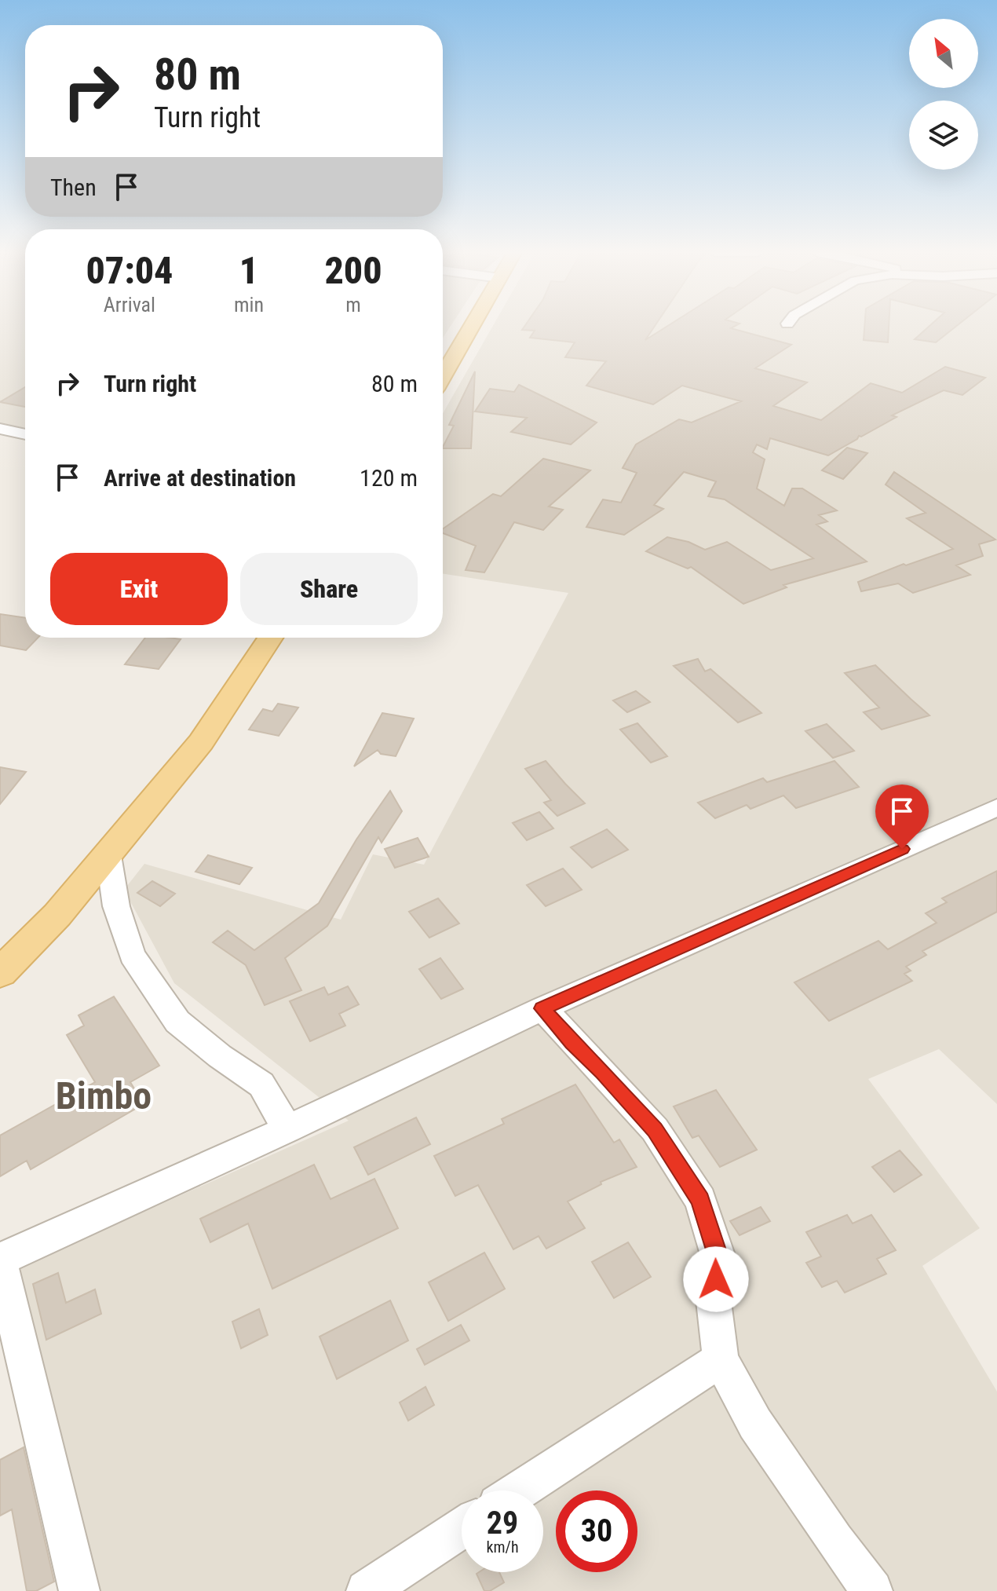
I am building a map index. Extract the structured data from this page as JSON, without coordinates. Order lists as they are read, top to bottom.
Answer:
{
  "districts": ["Bimbo"],
  "north": "top left",
  "page": {
    "turn": ["80 m", "Turn right"],
    "then": "Then",
    "eta": [
      "07:04",
      "Arrival",
      "1",
      "min",
      "200",
      "m"
    ],
    "list": [
      {
        "name": "Turn right",
        "value": "80 m"
      },
      {
        "name": "Arrive at destination",
        "value": "120 m"
      }
    ],
    "buttons": ["Exit", "Share"],
    "speed": "29 km/h",
    "limit": "30"
  }
}
